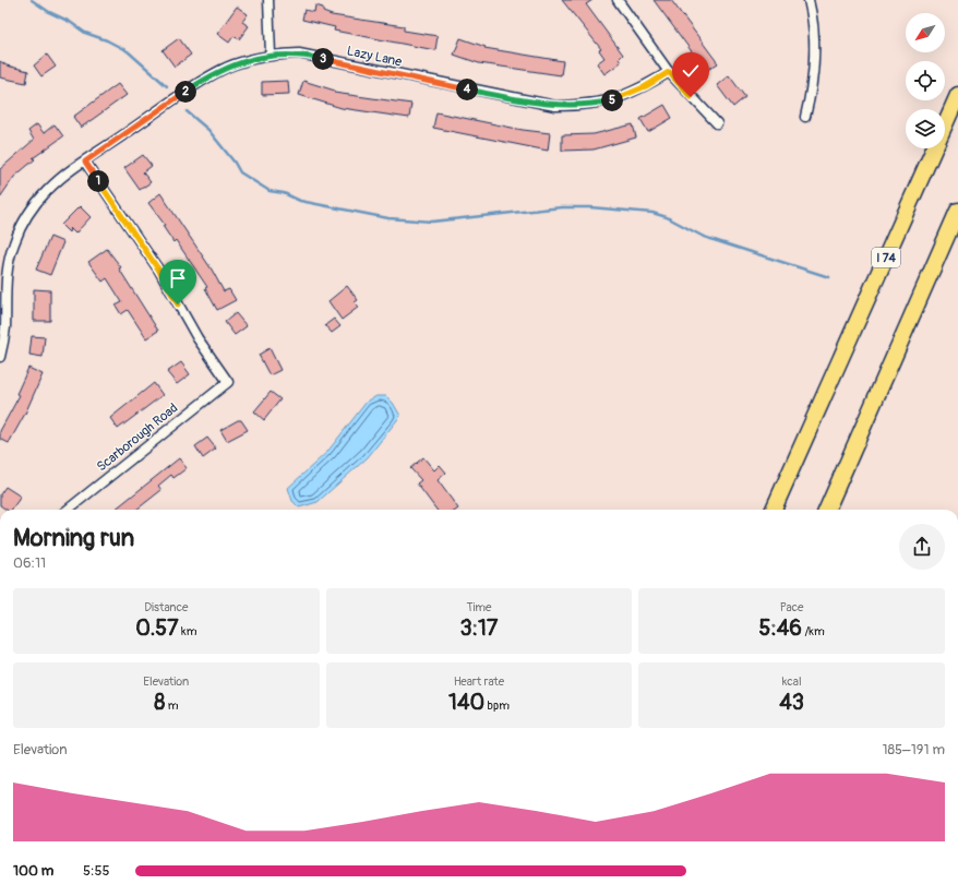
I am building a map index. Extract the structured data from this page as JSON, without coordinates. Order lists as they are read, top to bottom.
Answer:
{
  "streets": {
    "highway": ["I 74"],
    "street": ["Lazy Lane", "Scarborough Road"]
  },
  "crossings": [
    ["Lazy Lane", "Scarborough Road"]
  ],
  "north": "bottom left",
  "page": {
    "pins": [
      "3",
      "4",
      "2",
      "5",
      "1"
    ],
    "heading": ["Morning run", "06:11"],
    "stats": [
      ["Distance", "0.57 km"],
      ["Time", "3:17"],
      ["Pace", "5:46 /km"],
      ["Elevation", "8 m"],
      ["Heart rate", "140 bpm"],
      ["kcal", "43"]
    ],
    "chart": ["Elevation", "185–191 m"],
    "list": [
      {
        "name": "100 m",
        "note": "5:55"
      }
    ]
  }
}
